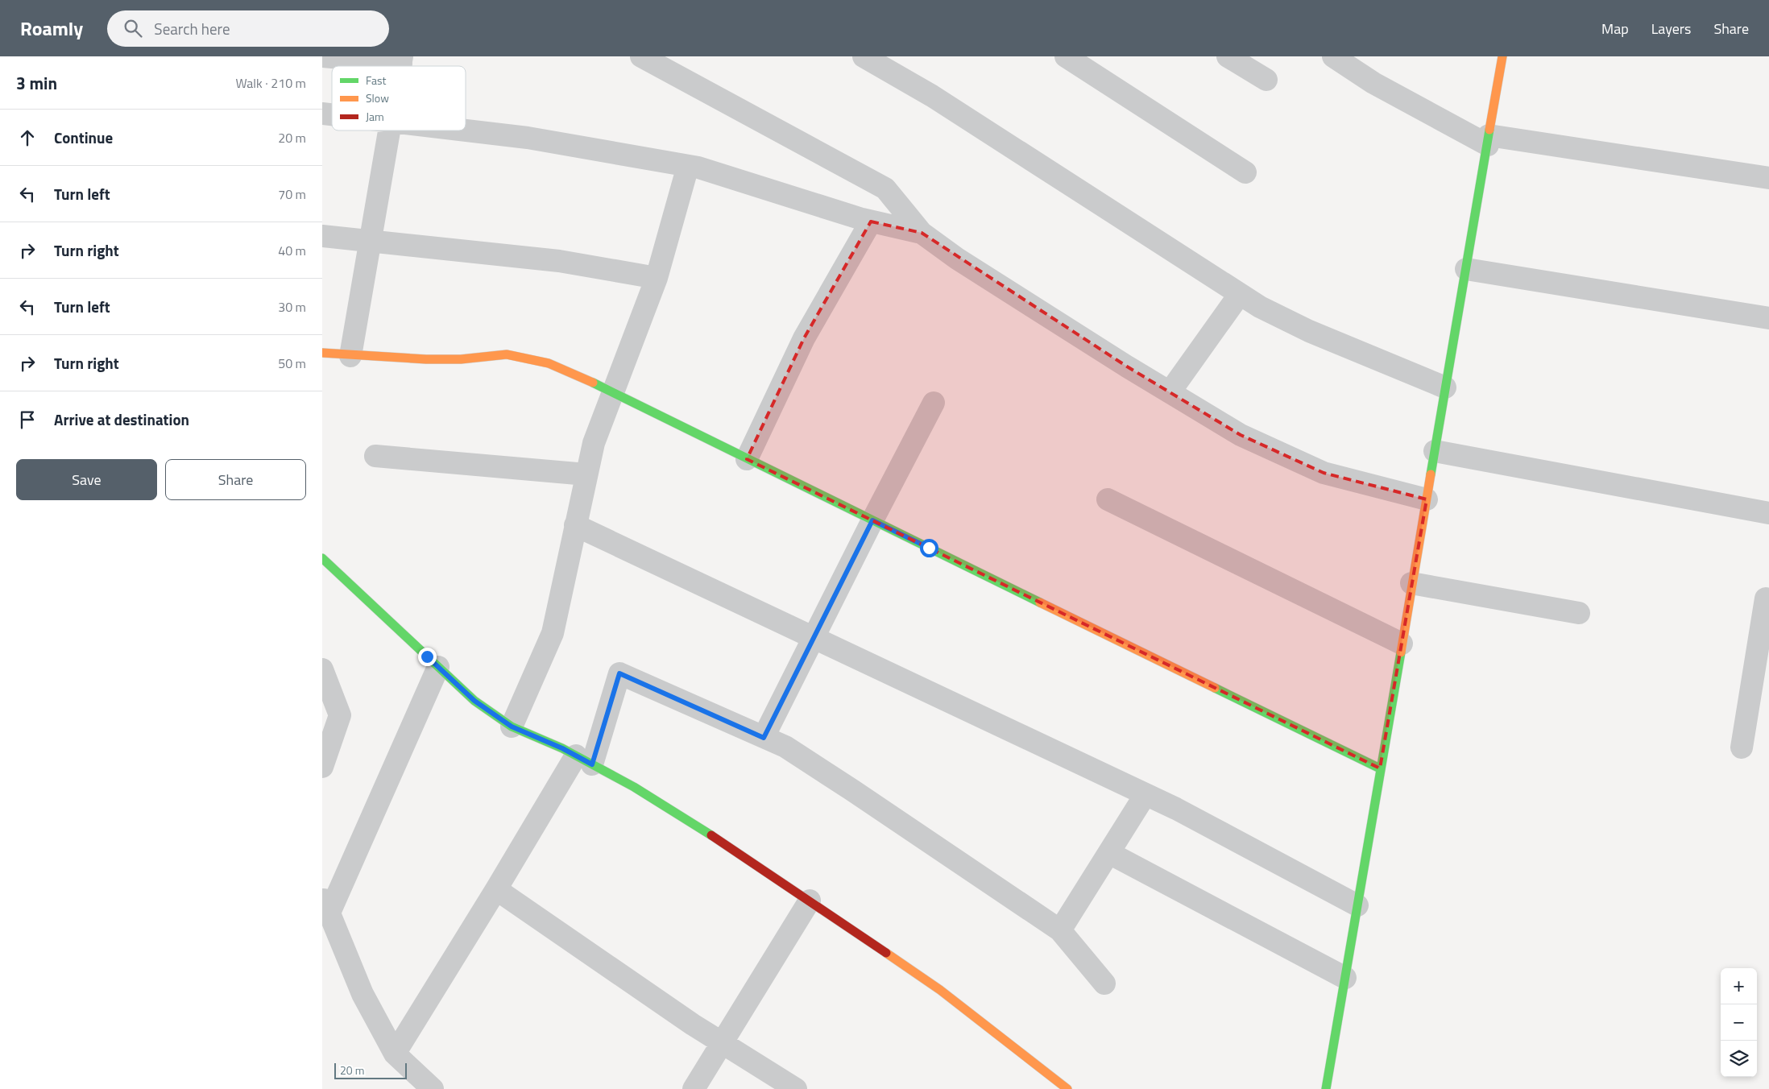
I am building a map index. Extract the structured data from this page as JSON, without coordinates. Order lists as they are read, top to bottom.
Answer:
{
  "legend": ["Fast", "Slow", "Jam"],
  "scale_bar": "20 m",
  "page": {
    "header": "Roamly",
    "search": "Search here",
    "nav": ["Map", "Layers", "Share"],
    "heading": ["3 min", "Walk · 210 m"],
    "list": [
      ["Continue", "20 m"],
      ["Turn left", "70 m"],
      ["Turn right", "40 m"],
      ["Turn left", "30 m"],
      ["Turn right", "50 m"],
      "Arrive at destination"
    ],
    "buttons": ["Save", "Share"],
    "map_buttons": ["+", "−"],
    "scale": "20 m"
  }
}
